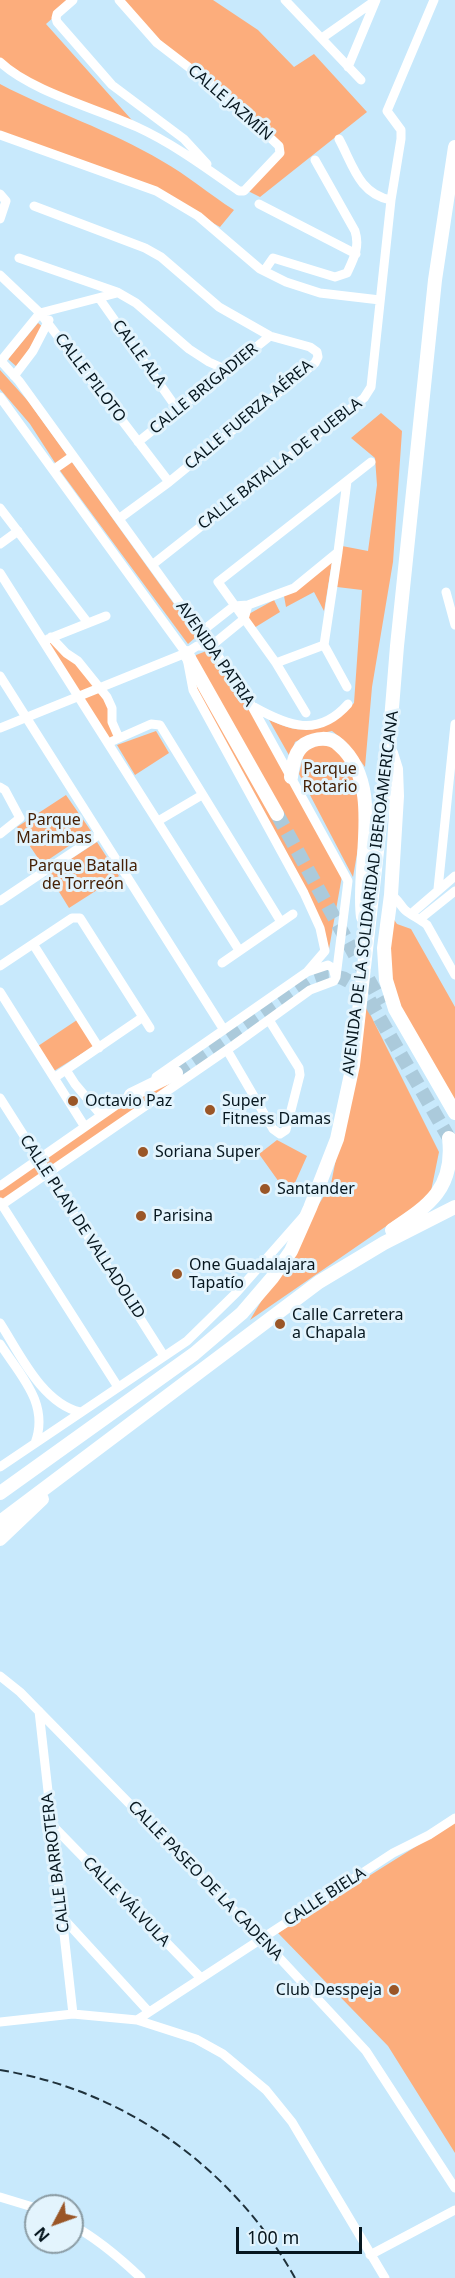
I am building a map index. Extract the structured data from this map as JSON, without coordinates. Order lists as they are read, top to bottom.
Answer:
{
  "streets": {
    "highway": ["AVENIDA DE LA SOLIDARIDAD IBEROAMERICANA"],
    "street": [
      "CALLE JAZMÍN",
      "CALLE ALA",
      "CALLE PILOTO",
      "CALLE BRIGADIER",
      "CALLE FUERZA AÉREA",
      "CALLE BATALLA DE PUEBLA",
      "AVENIDA PATRIA",
      "CALLE PLAN DE VALLADOLID",
      "CALLE BARROTERA",
      "CALLE PASEO DE LA CADENA",
      "CALLE BIELA",
      "CALLE VÁLVULA"
    ]
  },
  "crossings": [
    ["CALLE ALA", "CALLE BRIGADIER"],
    ["CALLE PILOTO", "CALLE BRIGADIER"],
    ["CALLE PILOTO", "CALLE FUERZA AÉREA"],
    ["CALLE BRIGADIER", "CALLE FUERZA AÉREA"],
    ["CALLE FUERZA AÉREA", "AVENIDA PATRIA"],
    ["CALLE BATALLA DE PUEBLA", "AVENIDA PATRIA"],
    ["CALLE BARROTERA", "CALLE PASEO DE LA CADENA"],
    ["CALLE BARROTERA", "CALLE VÁLVULA"],
    ["CALLE PASEO DE LA CADENA", "CALLE BIELA"],
    ["CALLE BIELA", "CALLE VÁLVULA"]
  ],
  "parks": ["Parque Rotario", "Parque Marimbas", "Parque Batalla de Torreón"],
  "places": [
    "Octavio Paz",
    "Super Fitness Damas",
    "Soriana Super",
    "Santander",
    "Parisina",
    "One Guadalajara Tapatío",
    "Calle Carretera a Chapala",
    "Club Desspeja"
  ],
  "scale_bar": "100 m",
  "north": "bottom left"
}
